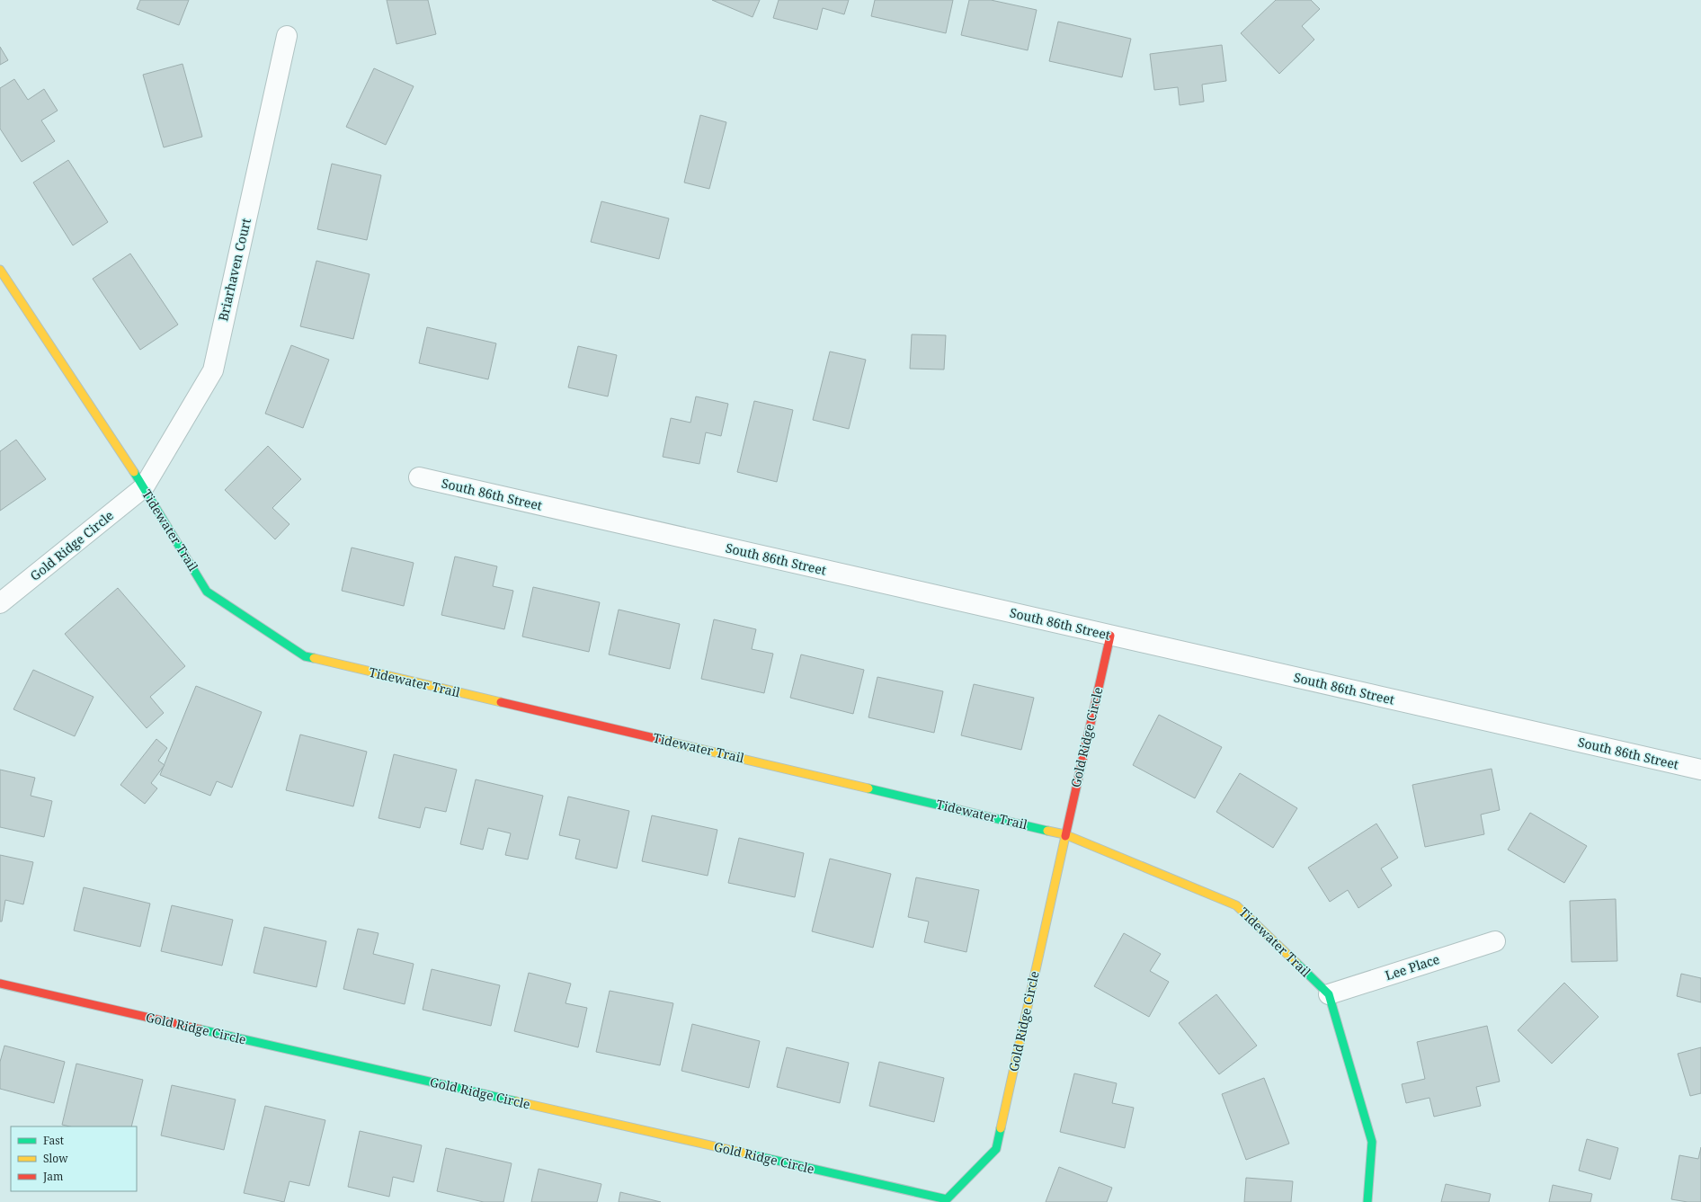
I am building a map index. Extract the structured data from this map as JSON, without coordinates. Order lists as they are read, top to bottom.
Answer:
{
  "streets": {
    "street": [
      "Briarhaven Court",
      "South 86th Street",
      "Tidewater Trail",
      "Gold Ridge Circle",
      "Lee Place"
    ]
  },
  "crossings": [
    ["Briarhaven Court", "Tidewater Trail"],
    ["Briarhaven Court", "Gold Ridge Circle"],
    ["South 86th Street", "Gold Ridge Circle"],
    ["Tidewater Trail", "Gold Ridge Circle"],
    ["Tidewater Trail", "Lee Place"]
  ],
  "legend": ["Fast", "Slow", "Jam"]
}
